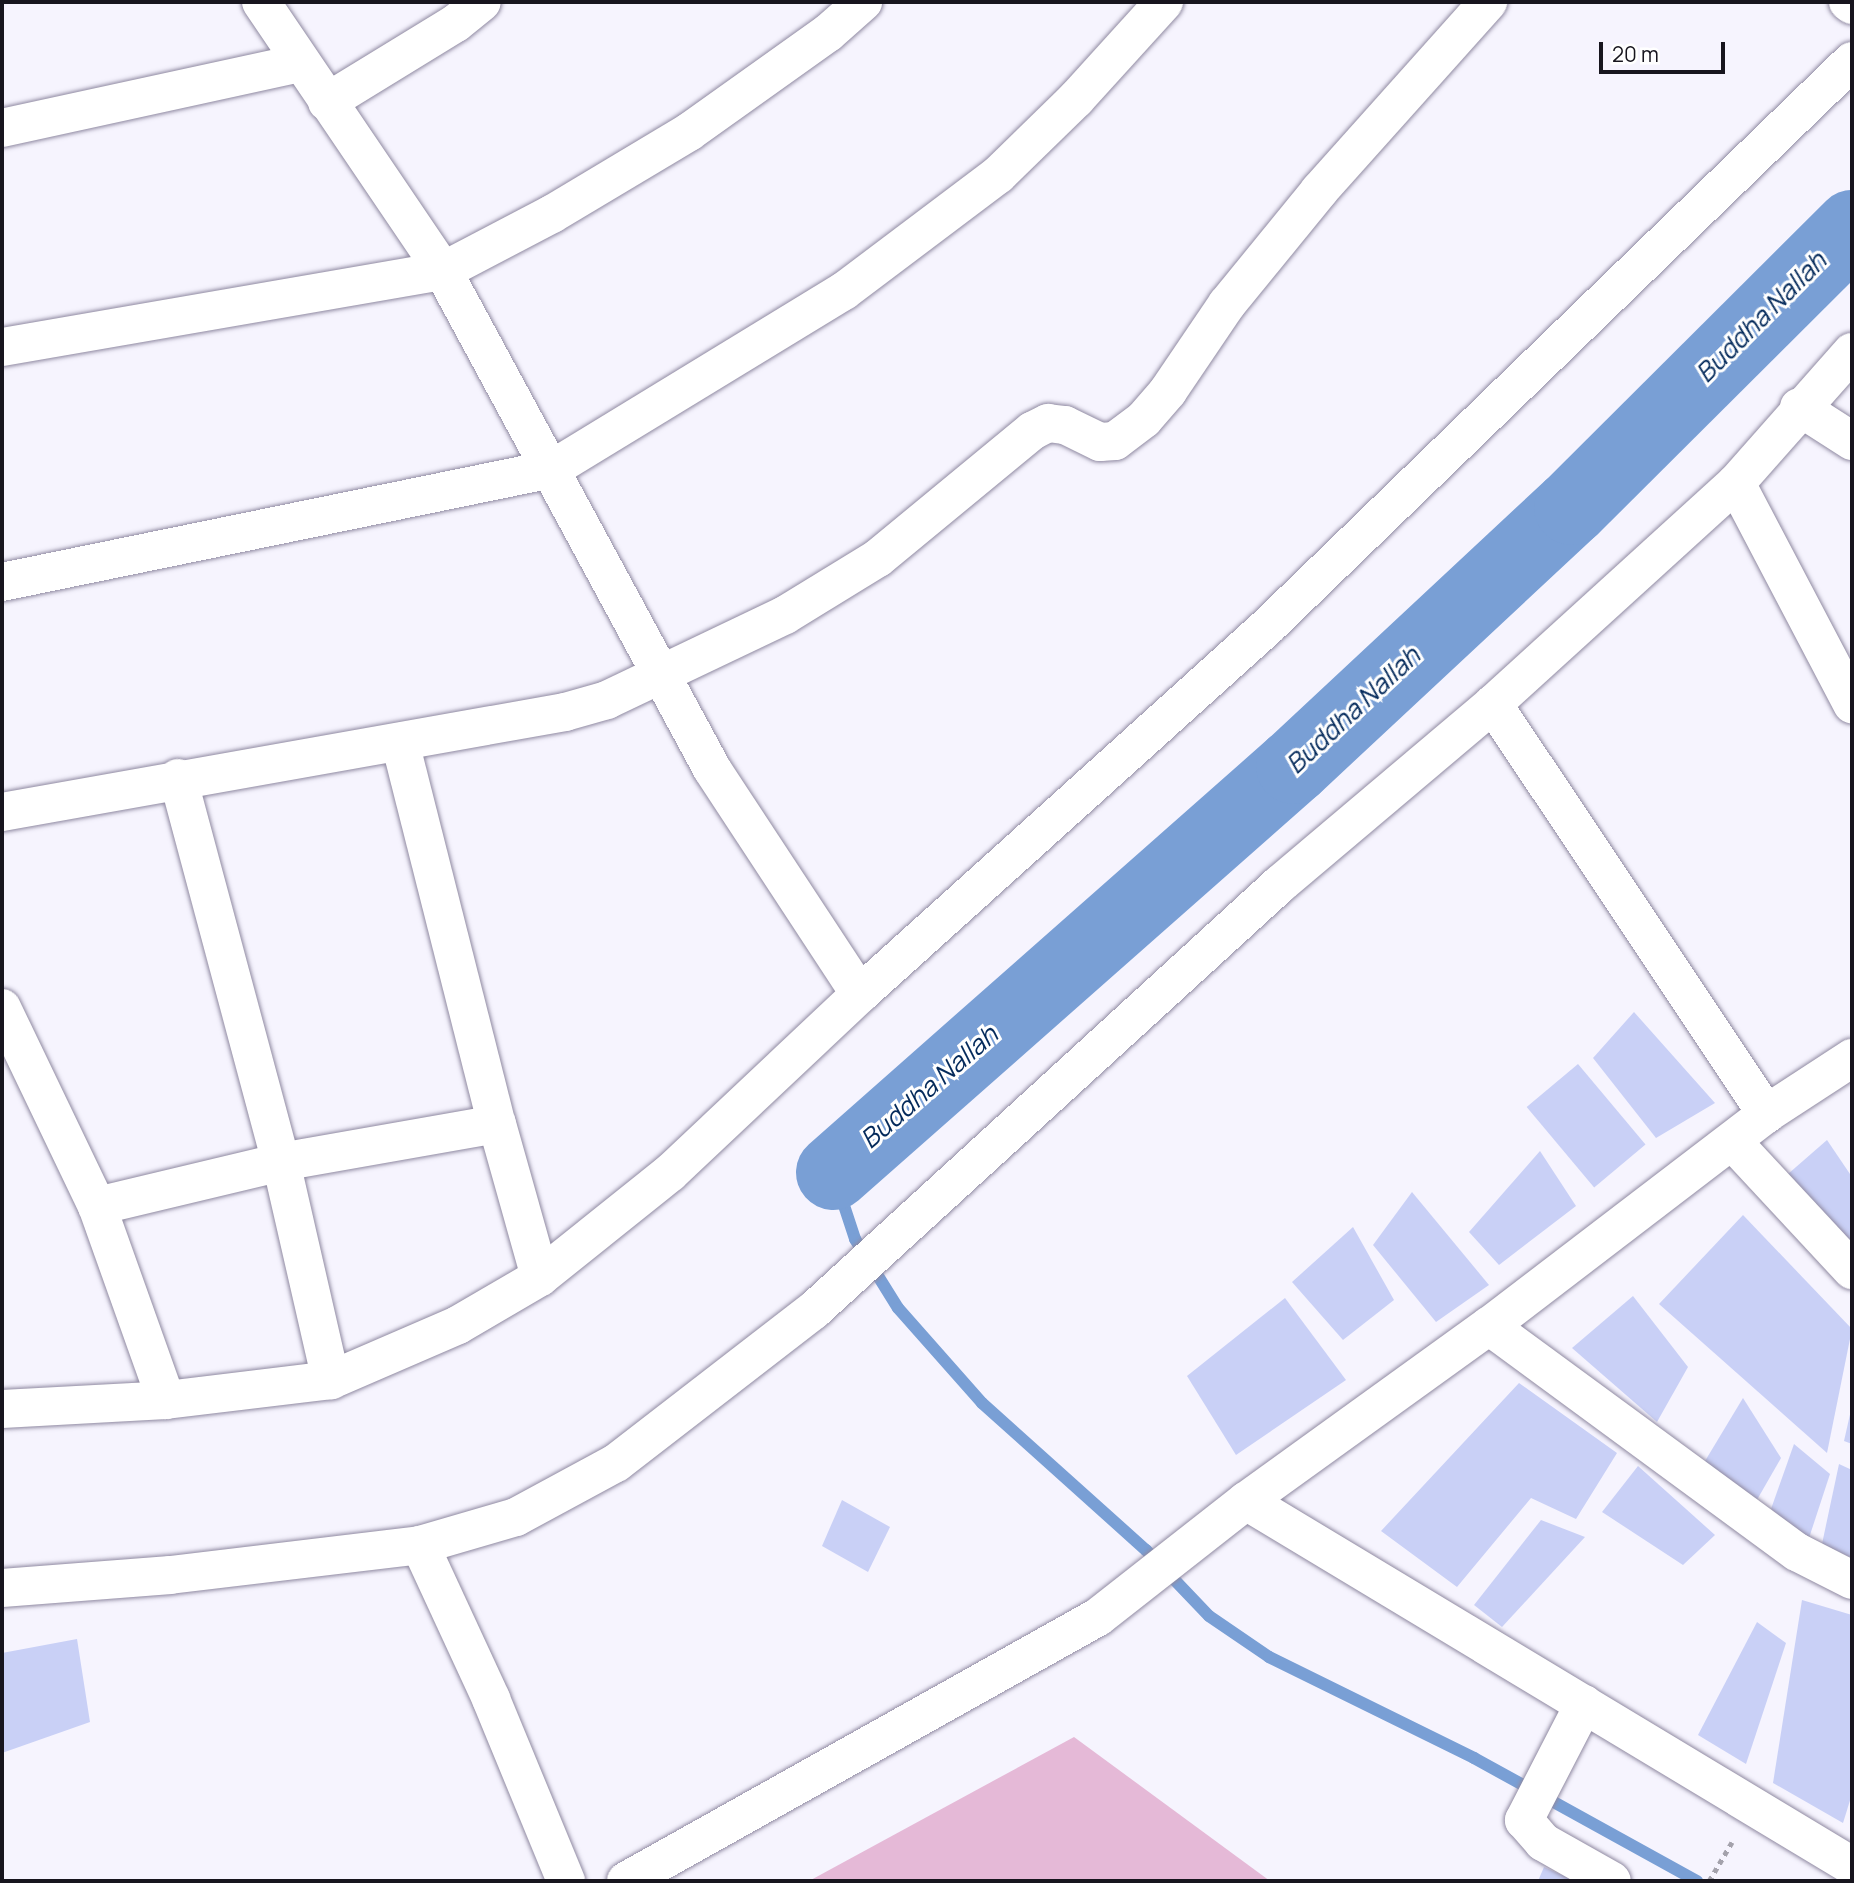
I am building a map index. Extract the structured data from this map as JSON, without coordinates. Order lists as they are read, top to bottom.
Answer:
{
  "water": ["Buddha Nallah"],
  "scale_bar": "20 m"
}
